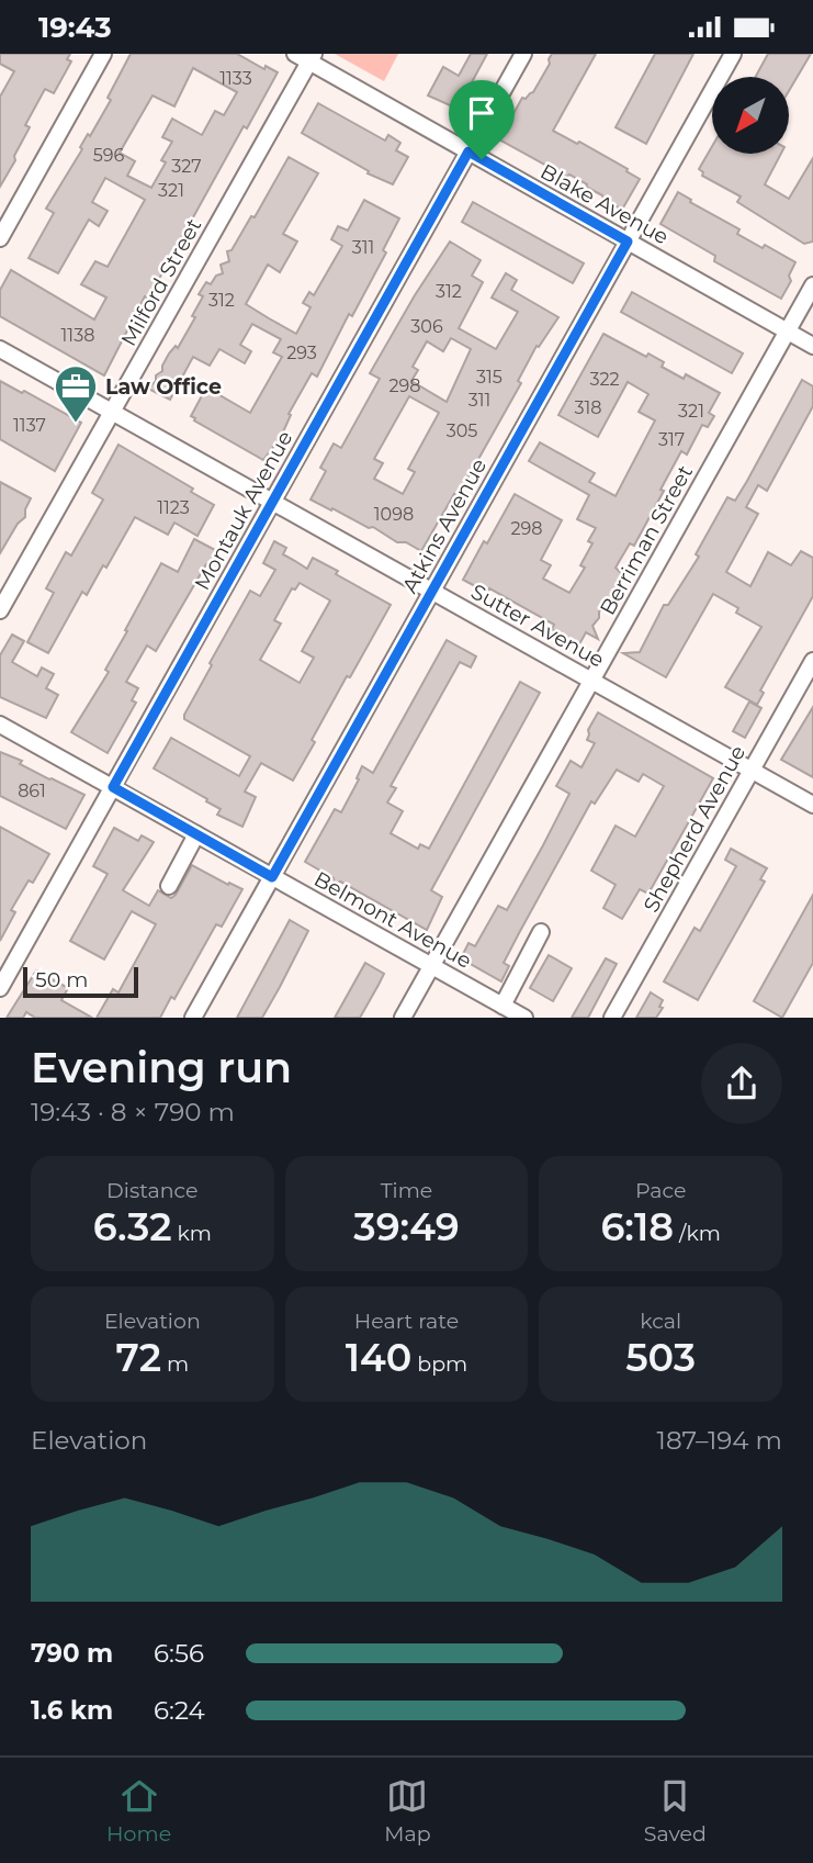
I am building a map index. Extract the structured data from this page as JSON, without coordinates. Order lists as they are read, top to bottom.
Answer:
{
  "streets": {
    "street": [
      "Blake Avenue",
      "Milford Street",
      "Montauk Avenue",
      "Atkins Avenue",
      "Berriman Street",
      "Sutter Avenue",
      "Shepherd Avenue",
      "Belmont Avenue"
    ]
  },
  "crossings": [
    ["Blake Avenue", "Milford Street"],
    ["Blake Avenue", "Montauk Avenue"],
    ["Blake Avenue", "Atkins Avenue"],
    ["Blake Avenue", "Berriman Street"],
    ["Milford Street", "Sutter Avenue"],
    ["Montauk Avenue", "Sutter Avenue"],
    ["Montauk Avenue", "Belmont Avenue"],
    ["Atkins Avenue", "Sutter Avenue"],
    ["Atkins Avenue", "Belmont Avenue"],
    ["Berriman Street", "Sutter Avenue"],
    ["Berriman Street", "Belmont Avenue"],
    ["Sutter Avenue", "Shepherd Avenue"]
  ],
  "places": {
    "office": ["Law Office"]
  },
  "house_numbers": [
    "1133",
    "596",
    "327",
    "321",
    "311",
    "312",
    "312",
    "306",
    "1138",
    "293",
    "315",
    "322",
    "298",
    "311",
    "318",
    "321",
    "1137",
    "305",
    "317",
    "1123",
    "1098",
    "298",
    "861"
  ],
  "scale_bar": "50 m",
  "north": "bottom left",
  "page": {
    "status": "19:43",
    "scale": "50 m",
    "heading": ["Evening run", "19:43 · 8 × 790 m"],
    "stats": [
      ["Distance", "6.32 km"],
      ["Time", "39:49"],
      ["Pace", "6:18 /km"],
      ["Elevation", "72 m"],
      ["Heart rate", "140 bpm"],
      ["kcal", "503"]
    ],
    "chart": ["Elevation", "187–194 m"],
    "list": [
      {
        "name": "790 m",
        "note": "6:56"
      },
      {
        "name": "1.6 km",
        "note": "6:24"
      }
    ],
    "tabs": ["Home", "Map", "Saved"]
  }
}
